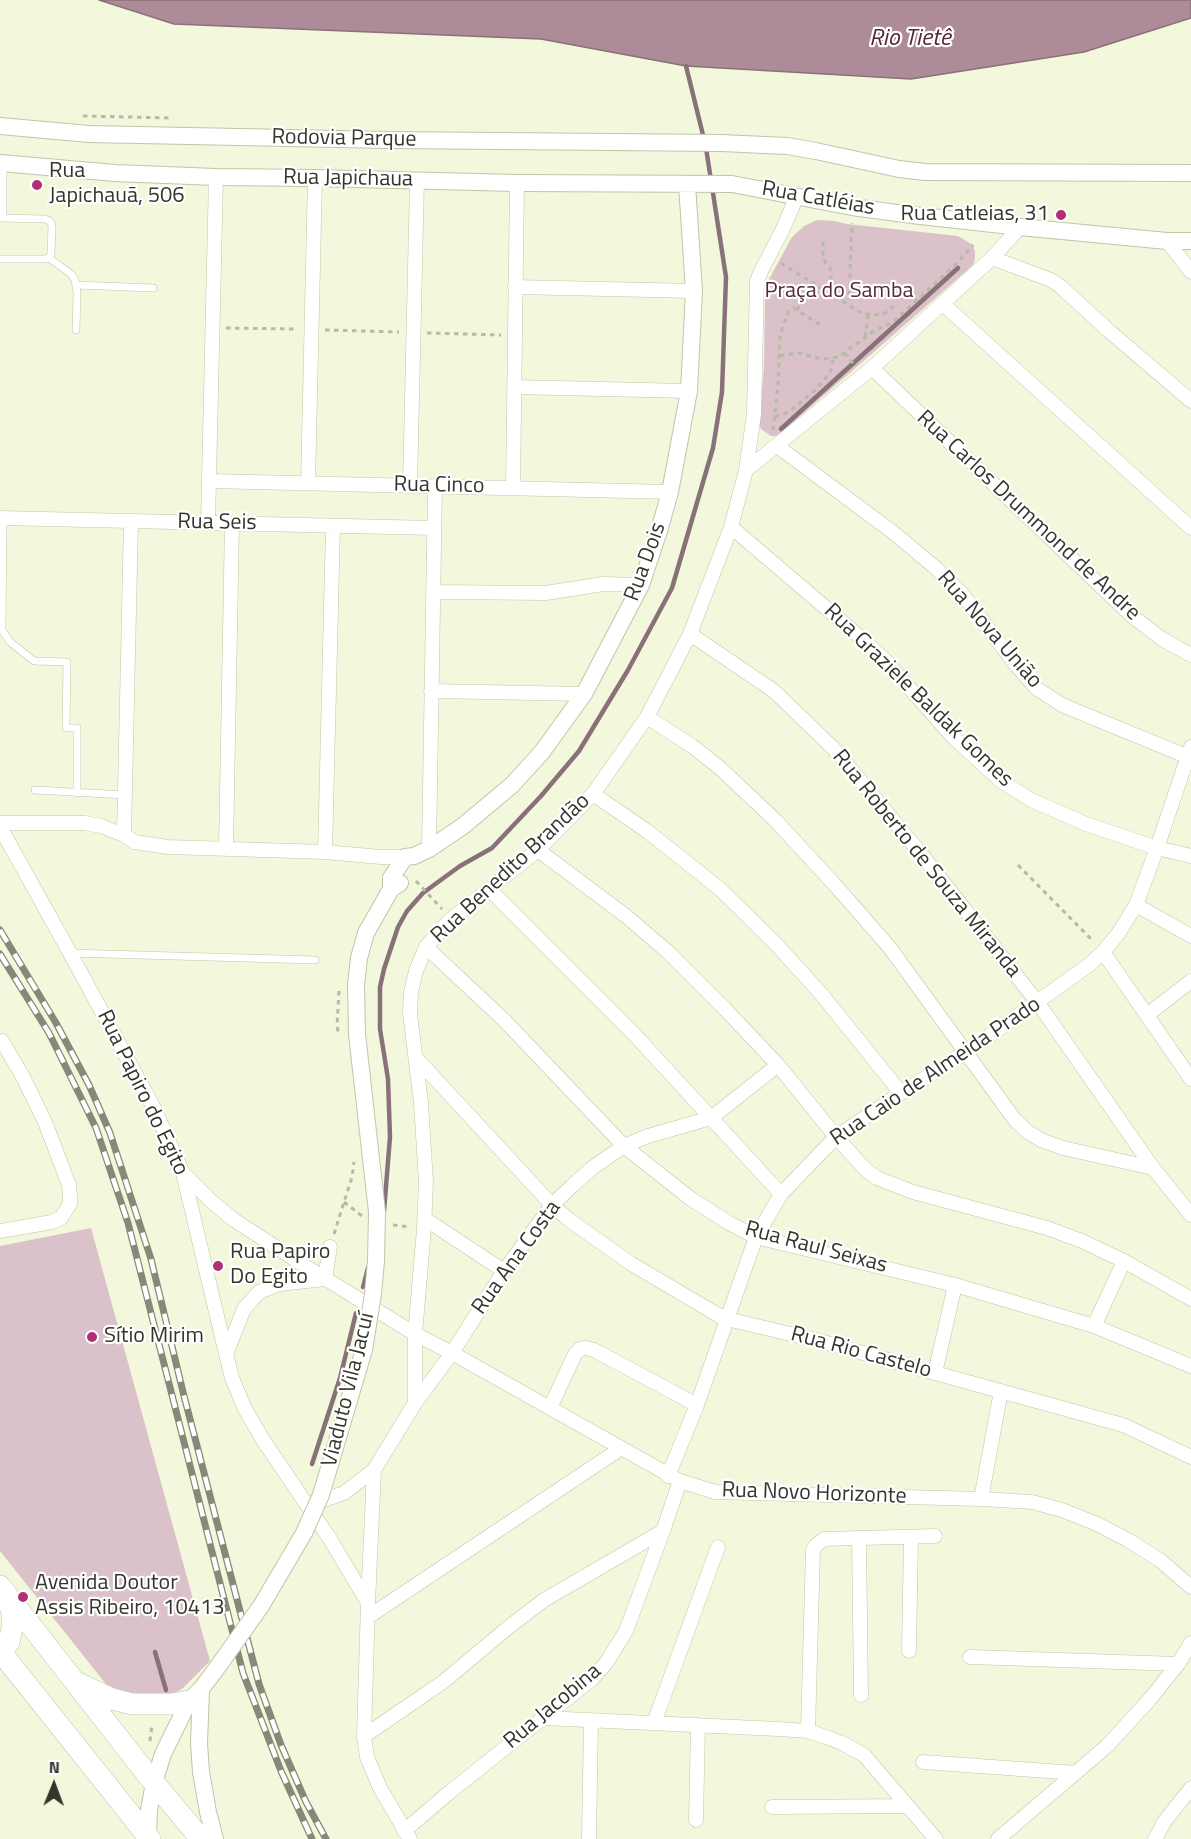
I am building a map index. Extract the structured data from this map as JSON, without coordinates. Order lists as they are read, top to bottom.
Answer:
{
  "streets": {
    "street": [
      "Rodovia Parque",
      "Rua Japichaua",
      "Rua Catléias",
      "Rua Cinco",
      "Rua Carlos Drummond de Andre",
      "Rua Seis",
      "Rua Dois",
      "Rua Nova União",
      "Rua Graziele Baldak Gomes",
      "Rua Roberto de Souza Miranda",
      "Rua Benedito Brandão",
      "Rua Caio de Almeida Prado",
      "Rua Papiro do Egito",
      "Rua Raul Seixas",
      "Rua Ana Costa",
      "Rua Rio Castelo",
      "Viaduto Vila Jacuí",
      "Rua Novo Horizonte",
      "Rua Jacobina"
    ]
  },
  "crossings": [
    ["Rua Japichaua", "Rua Catléias"],
    ["Rua Japichaua", "Rua Dois"],
    ["Rua Catléias", "Rua Dois"],
    ["Rua Catléias", "Rua Benedito Brandão"],
    ["Rua Cinco", "Rua Dois"],
    ["Rua Dois", "Viaduto Vila Jacuí"],
    ["Rua Nova União", "Rua Caio de Almeida Prado"],
    ["Rua Graziele Baldak Gomes", "Rua Benedito Brandão"],
    ["Rua Graziele Baldak Gomes", "Rua Caio de Almeida Prado"],
    ["Rua Roberto de Souza Miranda", "Rua Benedito Brandão"],
    ["Rua Roberto de Souza Miranda", "Rua Caio de Almeida Prado"],
    ["Rua Benedito Brandão", "Rua Papiro do Egito"],
    ["Rua Benedito Brandão", "Rua Raul Seixas"],
    ["Rua Benedito Brandão", "Rua Ana Costa"],
    ["Rua Benedito Brandão", "Rua Rio Castelo"],
    ["Rua Benedito Brandão", "Rua Novo Horizonte"],
    ["Rua Caio de Almeida Prado", "Rua Raul Seixas"],
    ["Rua Caio de Almeida Prado", "Rua Rio Castelo"],
    ["Rua Caio de Almeida Prado", "Rua Novo Horizonte"],
    ["Rua Caio de Almeida Prado", "Rua Jacobina"],
    ["Rua Papiro do Egito", "Rua Ana Costa"],
    ["Rua Papiro do Egito", "Rua Novo Horizonte"],
    ["Rua Raul Seixas", "Rua Ana Costa"],
    ["Rua Ana Costa", "Rua Rio Castelo"],
    ["Rua Ana Costa", "Rua Novo Horizonte"],
    ["Rua Novo Horizonte", "Rua Jacobina"]
  ],
  "water": ["Rio Tietê"],
  "parks": ["Praça do Samba"],
  "places": [
    "Rua Japichauã, 506",
    "Rua Catleias, 31",
    "Rua Papiro Do Egito",
    "Sítio Mirim",
    "Avenida Doutor Assis Ribeiro, 10413"
  ],
  "north": "top"
}
